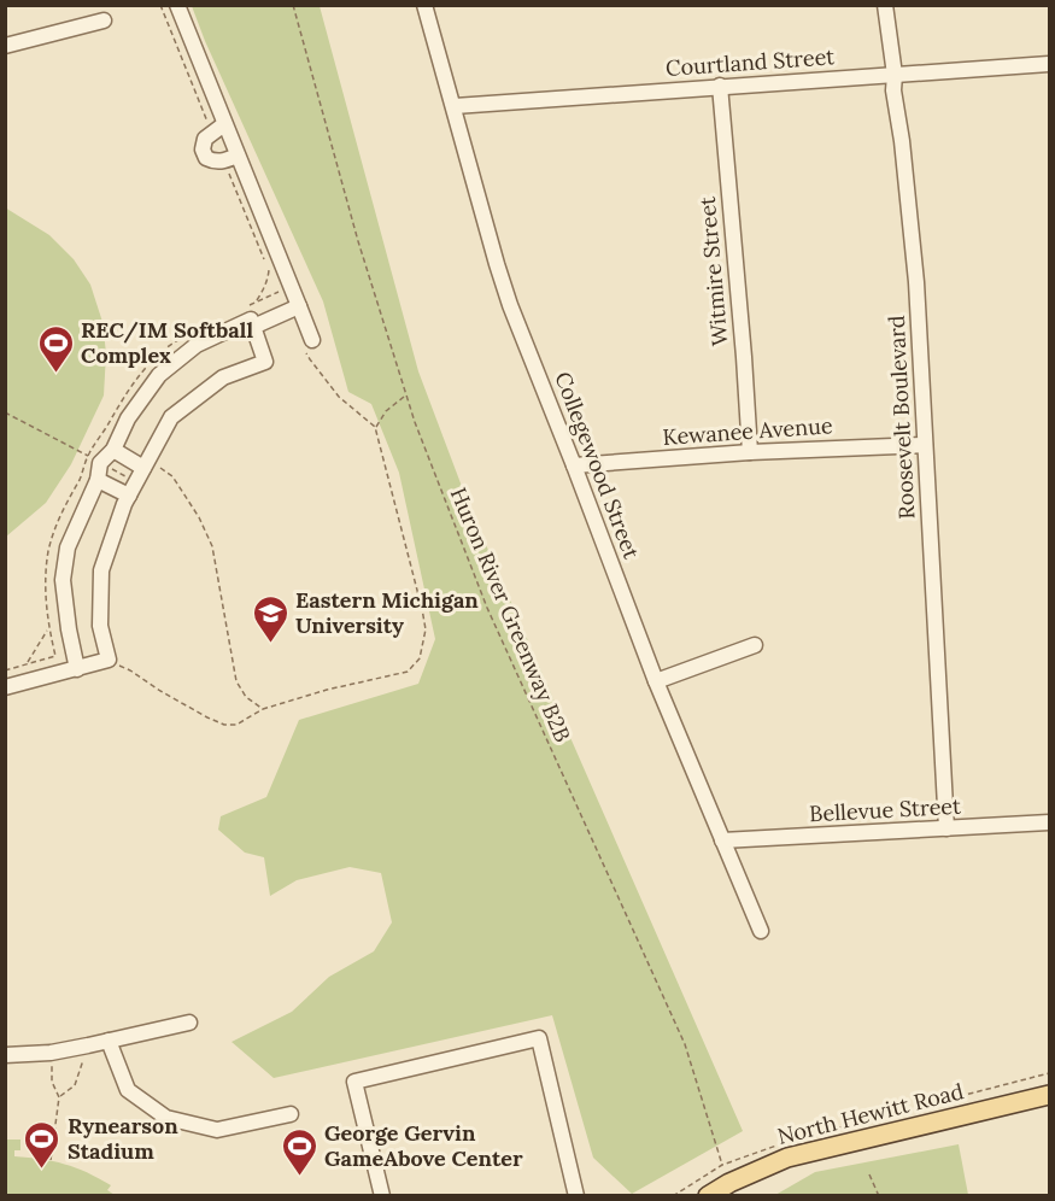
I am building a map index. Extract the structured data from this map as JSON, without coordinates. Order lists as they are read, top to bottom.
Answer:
{
  "streets": {
    "main road": ["North Hewitt Road"],
    "street": [
      "Courtland Street",
      "Witmire Street",
      "Roosevelt Boulevard",
      "Kewanee Avenue",
      "Collegewood Street",
      "Bellevue Street"
    ],
    "path": ["Huron River Greenway B2B"]
  },
  "crossings": [
    ["Courtland Street", "Witmire Street"],
    ["Courtland Street", "Roosevelt Boulevard"],
    ["Courtland Street", "Collegewood Street"],
    ["Witmire Street", "Kewanee Avenue"],
    ["Roosevelt Boulevard", "Kewanee Avenue"],
    ["Roosevelt Boulevard", "Bellevue Street"],
    ["Kewanee Avenue", "Collegewood Street"],
    ["Collegewood Street", "Bellevue Street"]
  ],
  "places": {
    "sports": ["REC/IM Softball Complex", "Rynearson Stadium", "George Gervin GameAbove Center"],
    "school or university": ["Eastern Michigan University"]
  }
}
